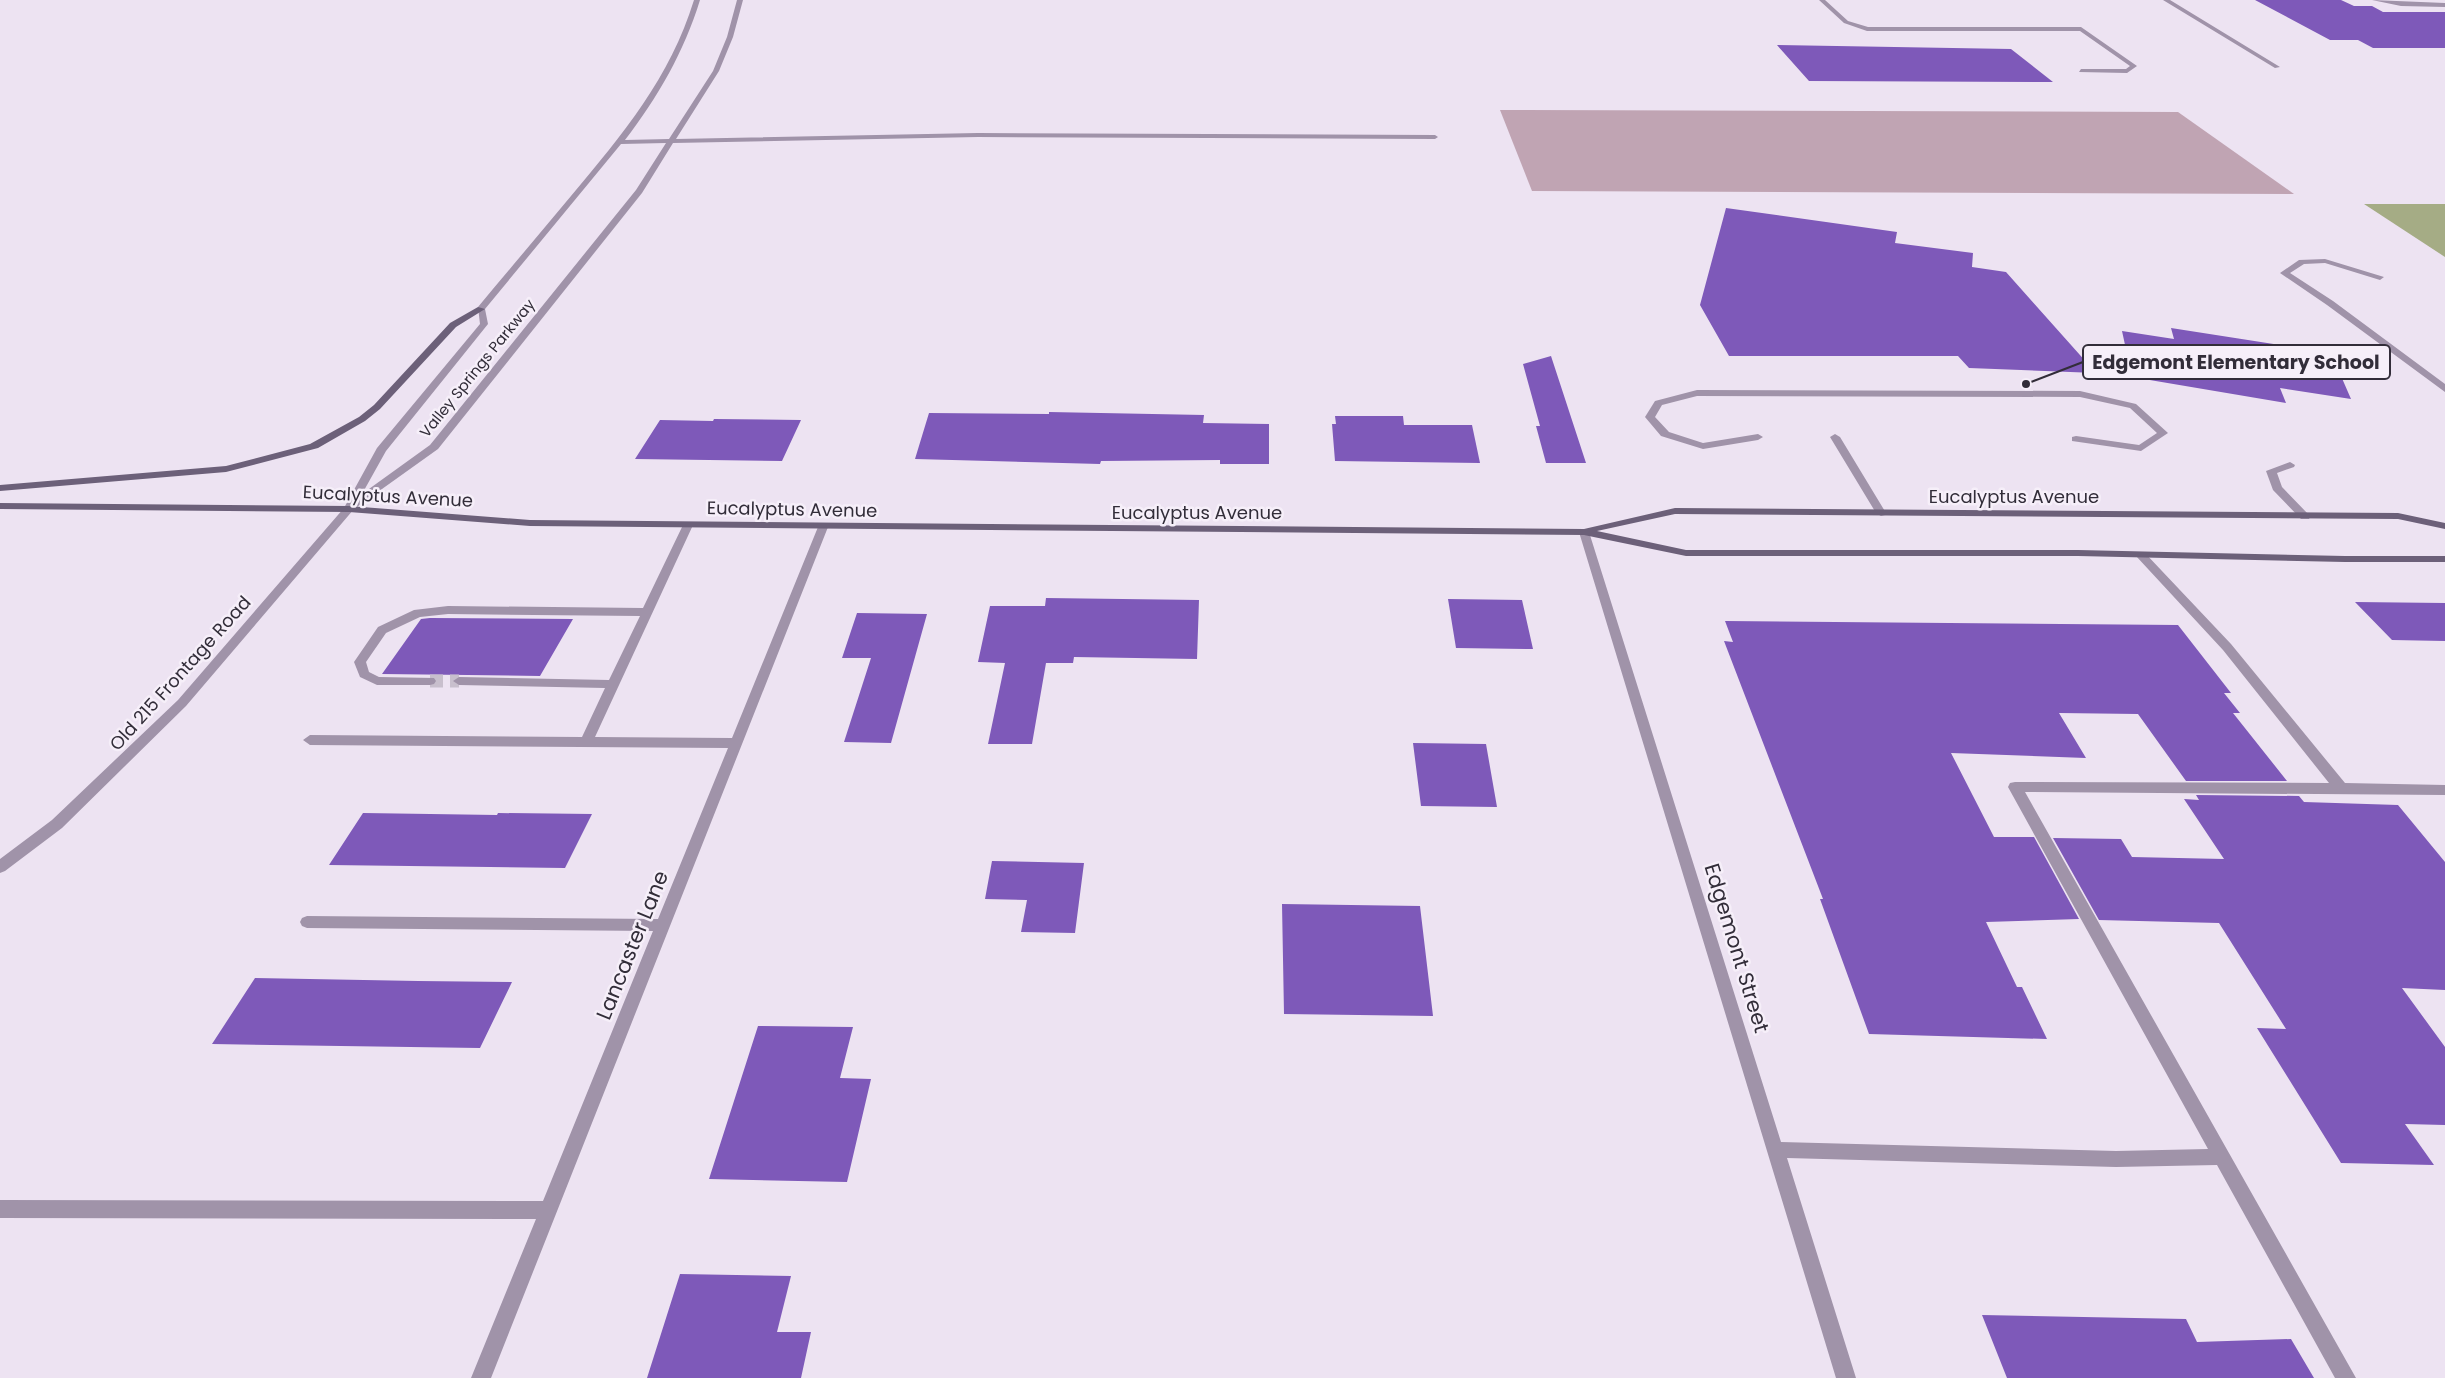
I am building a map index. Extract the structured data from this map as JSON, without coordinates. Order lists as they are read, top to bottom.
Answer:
{
  "streets": {
    "main road": ["Eucalyptus Avenue"],
    "street": [
      "Valley Springs Parkway",
      "Old 215 Frontage Road",
      "Lancaster Lane",
      "Edgemont Street"
    ]
  },
  "crossings": [
    ["Valley Springs Parkway", "Eucalyptus Avenue"],
    ["Valley Springs Parkway", "Old 215 Frontage Road"],
    ["Eucalyptus Avenue", "Old 215 Frontage Road"],
    ["Eucalyptus Avenue", "Lancaster Lane"],
    ["Eucalyptus Avenue", "Edgemont Street"]
  ],
  "places": ["Edgemont Elementary School"]
}
